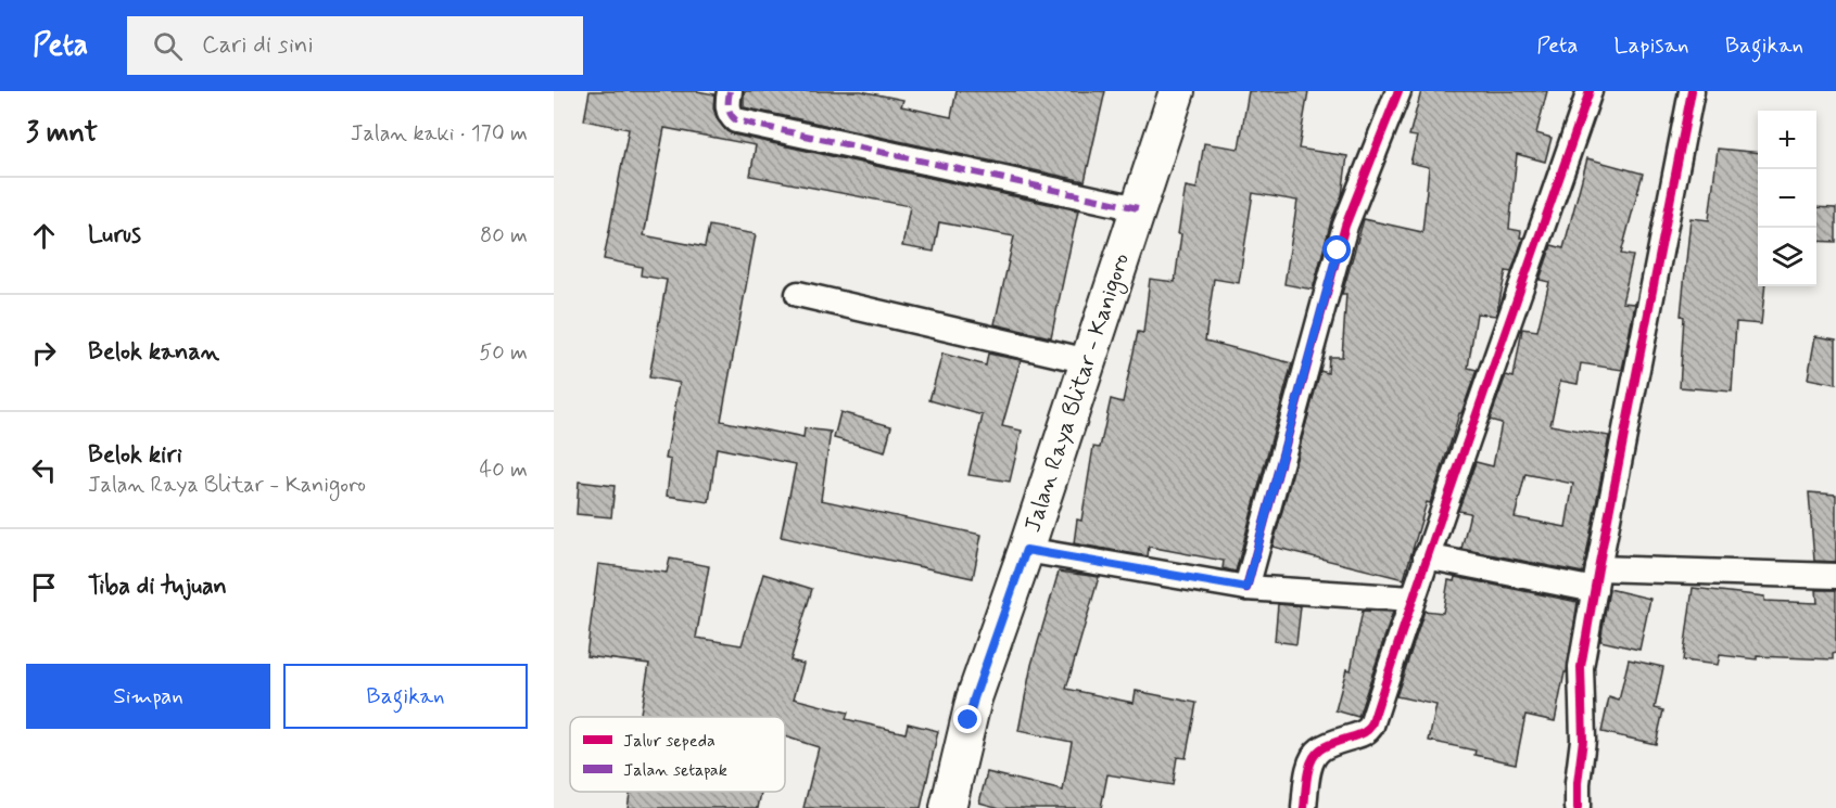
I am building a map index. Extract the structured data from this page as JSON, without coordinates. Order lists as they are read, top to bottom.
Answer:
{
  "streets": {
    "main road": ["Jalan Raya Blitar - Kanigoro"]
  },
  "legend": ["Jalur sepeda", "Jalan setapak"],
  "page": {
    "header": "Peta",
    "search": "Cari di sini",
    "nav": ["Peta", "Lapisan", "Bagikan"],
    "heading": ["3 mnt", "Jalan kaki · 170 m"],
    "map_buttons": ["+", "−"],
    "list": [
      ["Lurus", "80 m"],
      ["Belok kanan", "50 m"],
      ["Belok kiri", "Jalan Raya Blitar - Kanigoro", "40 m"],
      "Tiba di tujuan"
    ],
    "buttons": ["Simpan", "Bagikan"]
  }
}
